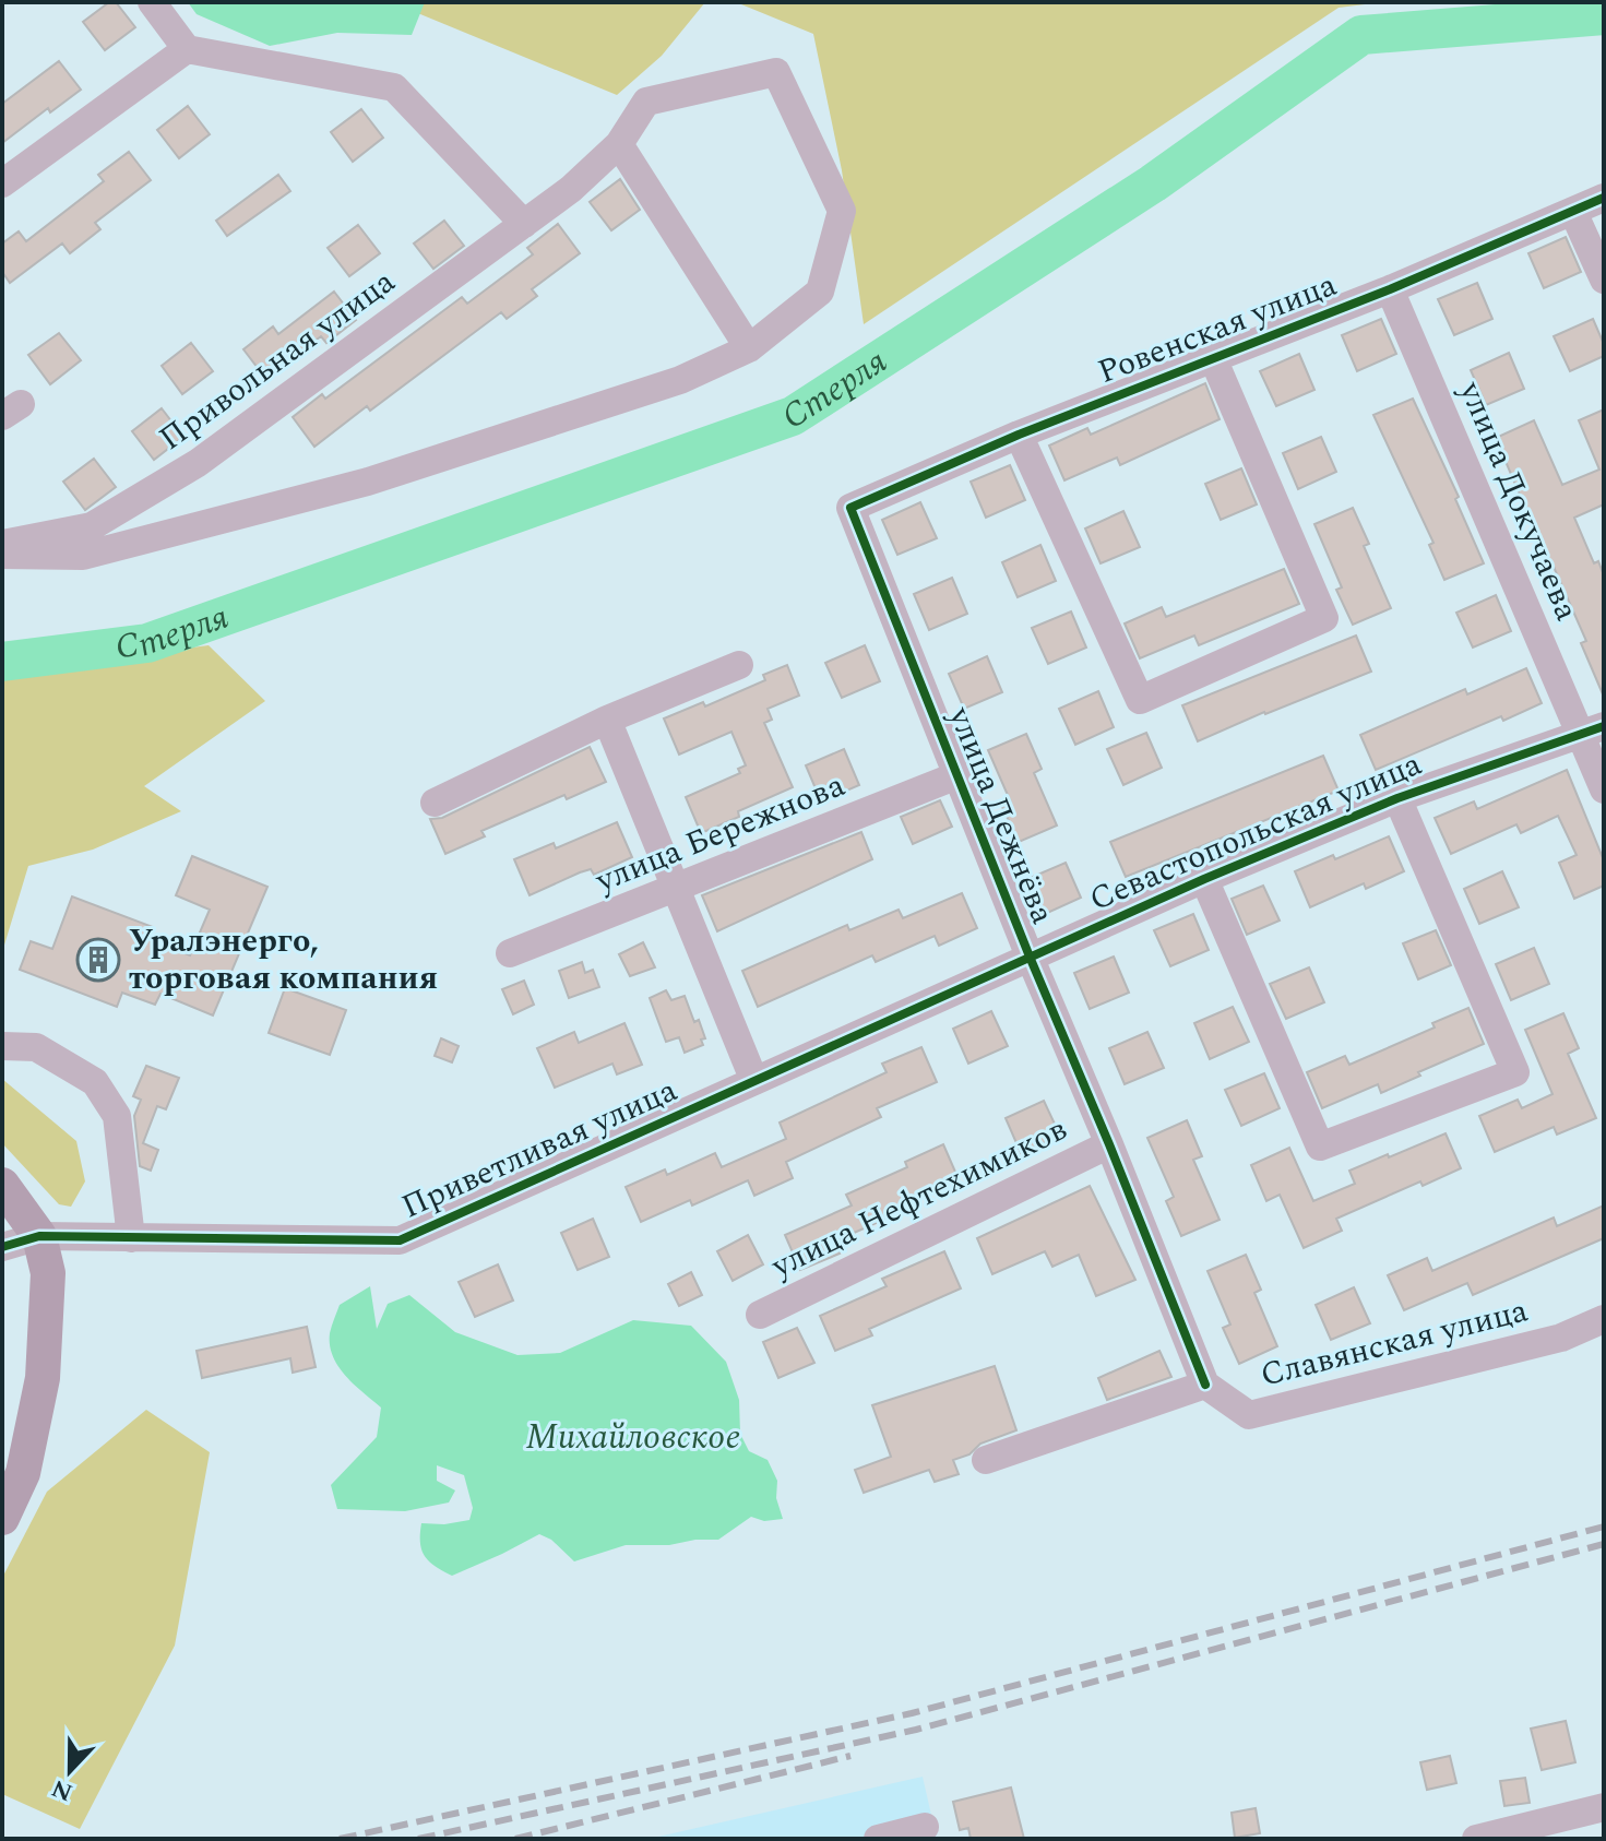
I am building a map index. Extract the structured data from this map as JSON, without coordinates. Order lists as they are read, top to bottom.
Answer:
{
  "streets": {
    "street": [
      "Ровенская улица",
      "Привольная улица",
      "улица Докучаева",
      "улица Дежнёва",
      "Севастопольская улица",
      "улица Бережнова",
      "Приветливая улица",
      "улица Нефтехимиков",
      "Славянская улица"
    ]
  },
  "crossings": [
    ["Ровенская улица", "улица Докучаева"],
    ["Ровенская улица", "улица Дежнёва"],
    ["улица Докучаева", "Севастопольская улица"],
    ["улица Дежнёва", "Севастопольская улица"],
    ["улица Дежнёва", "улица Бережнова"],
    ["улица Дежнёва", "Приветливая улица"],
    ["улица Дежнёва", "улица Нефтехимиков"],
    ["улица Дежнёва", "Славянская улица"],
    ["Севастопольская улица", "Приветливая улица"]
  ],
  "water": ["Стерля", "Михайловское"],
  "places": {
    "building": ["Уралэнерго, торговая компания"]
  },
  "north": "bottom"
}
